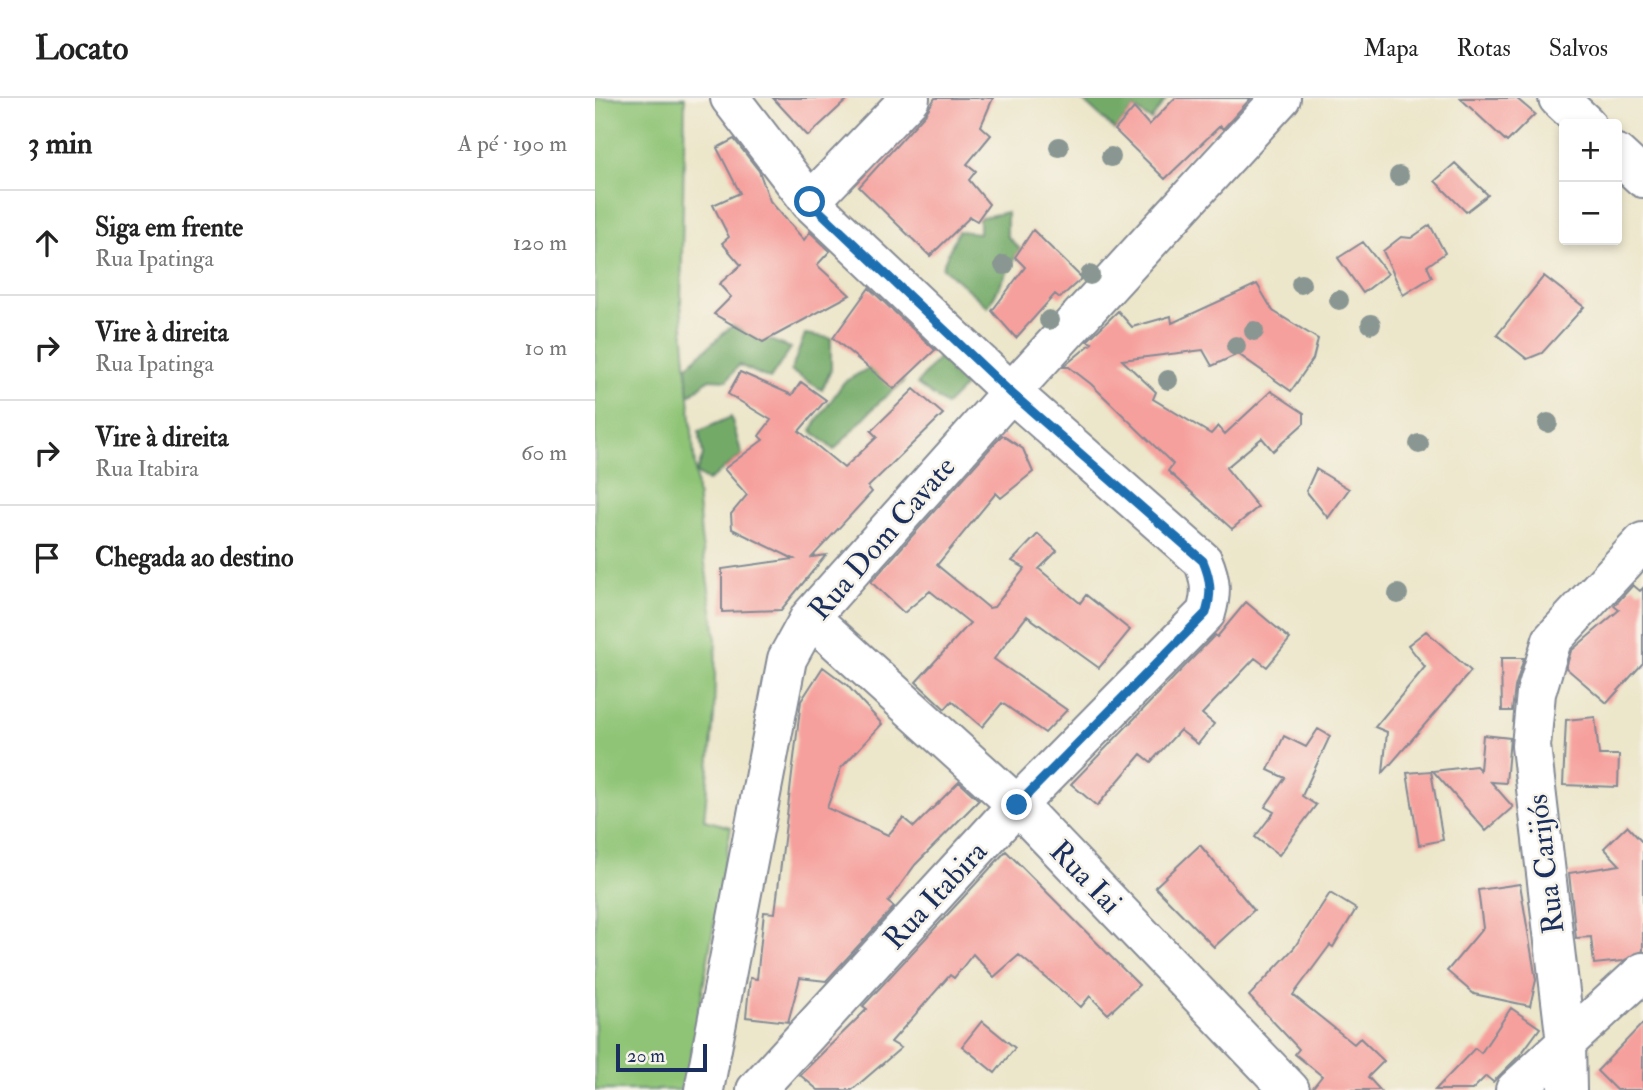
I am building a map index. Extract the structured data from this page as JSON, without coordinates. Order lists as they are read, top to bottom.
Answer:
{
  "streets": {
    "street": [
      "Rua Dom Cavate",
      "Rua Carijós",
      "Rua Iai",
      "Rua Itabira"
    ]
  },
  "crossings": [
    ["Rua Dom Cavate", "Rua Iai"],
    ["Rua Dom Cavate", "Rua Itabira"],
    ["Rua Iai", "Rua Itabira"]
  ],
  "scale_bar": "20 m",
  "page": {
    "header": "Locato",
    "nav": ["Mapa", "Rotas", "Salvos"],
    "heading": ["3 min", "A pé · 190 m"],
    "map_buttons": ["+", "−"],
    "list": [
      ["Siga em frente", "Rua Ipatinga", "120 m"],
      ["Vire à direita", "Rua Ipatinga", "10 m"],
      ["Vire à direita", "Rua Itabira", "60 m"],
      "Chegada ao destino"
    ],
    "scale": "20 m"
  }
}
